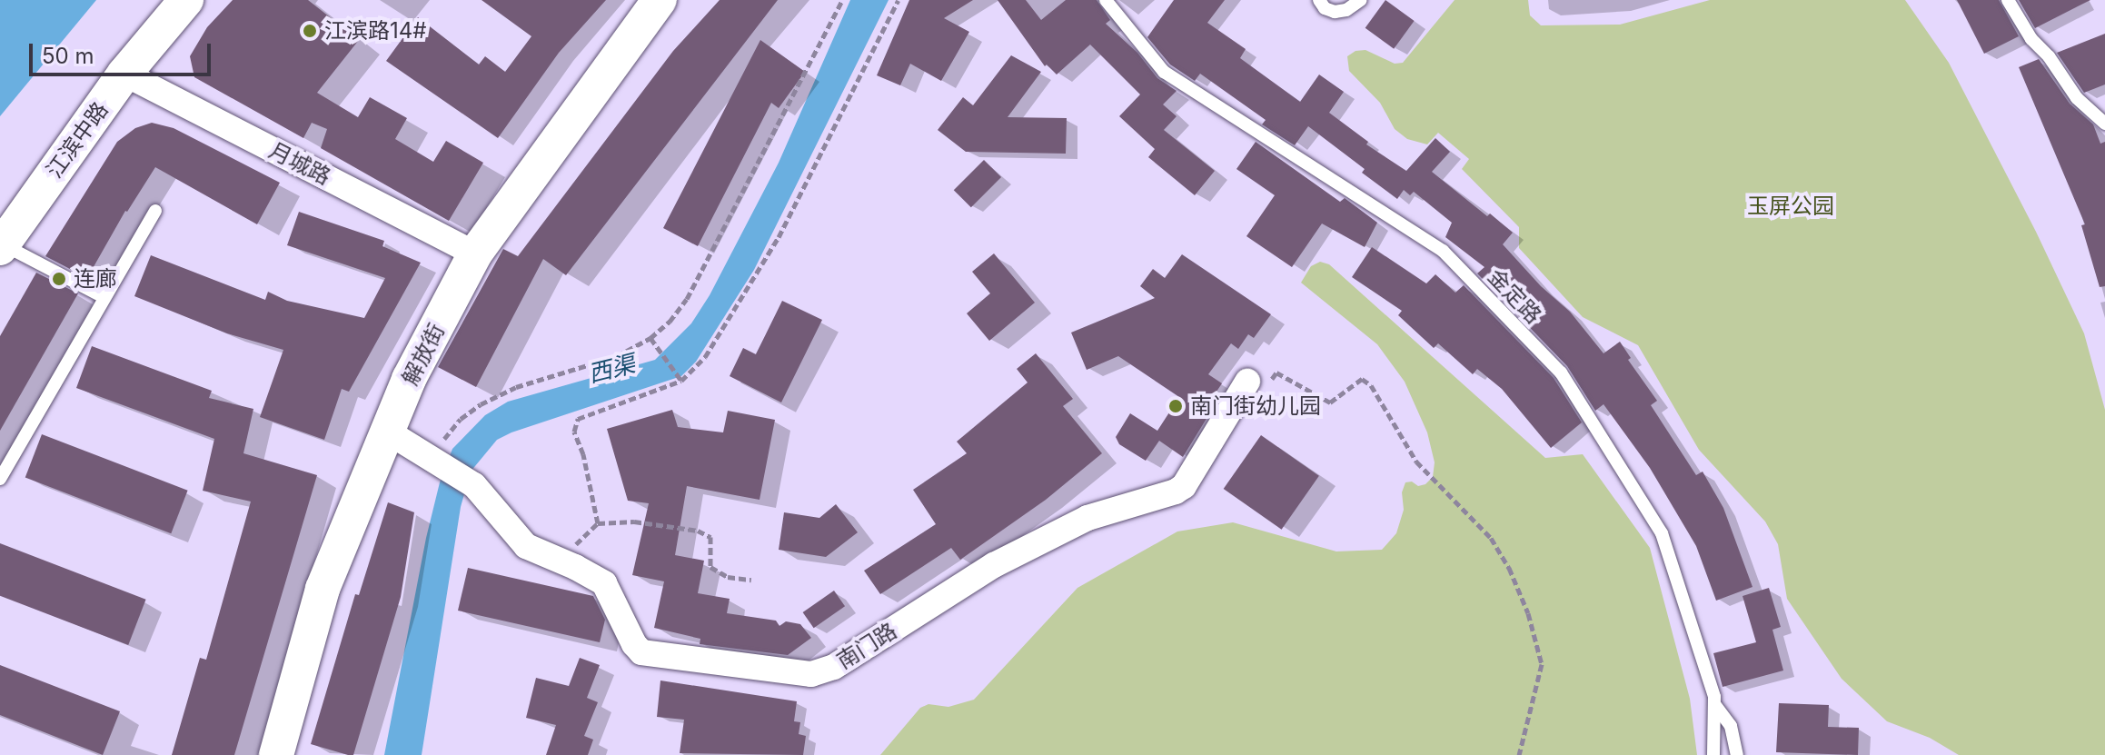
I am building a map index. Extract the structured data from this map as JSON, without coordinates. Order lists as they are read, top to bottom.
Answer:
{
  "streets": {
    "street": [
      "江滨中路",
      "月城路",
      "解放街",
      "南门路"
    ],
    "lane": ["金定路"]
  },
  "crossings": [
    ["江滨中路", "月城路"],
    ["月城路", "解放街"],
    ["解放街", "南门路"]
  ],
  "water": ["西渠"],
  "parks": ["玉屏公园"],
  "places": ["江滨路14#", "连廊", "南门街幼儿园"],
  "scale_bar": "50 m"
}
